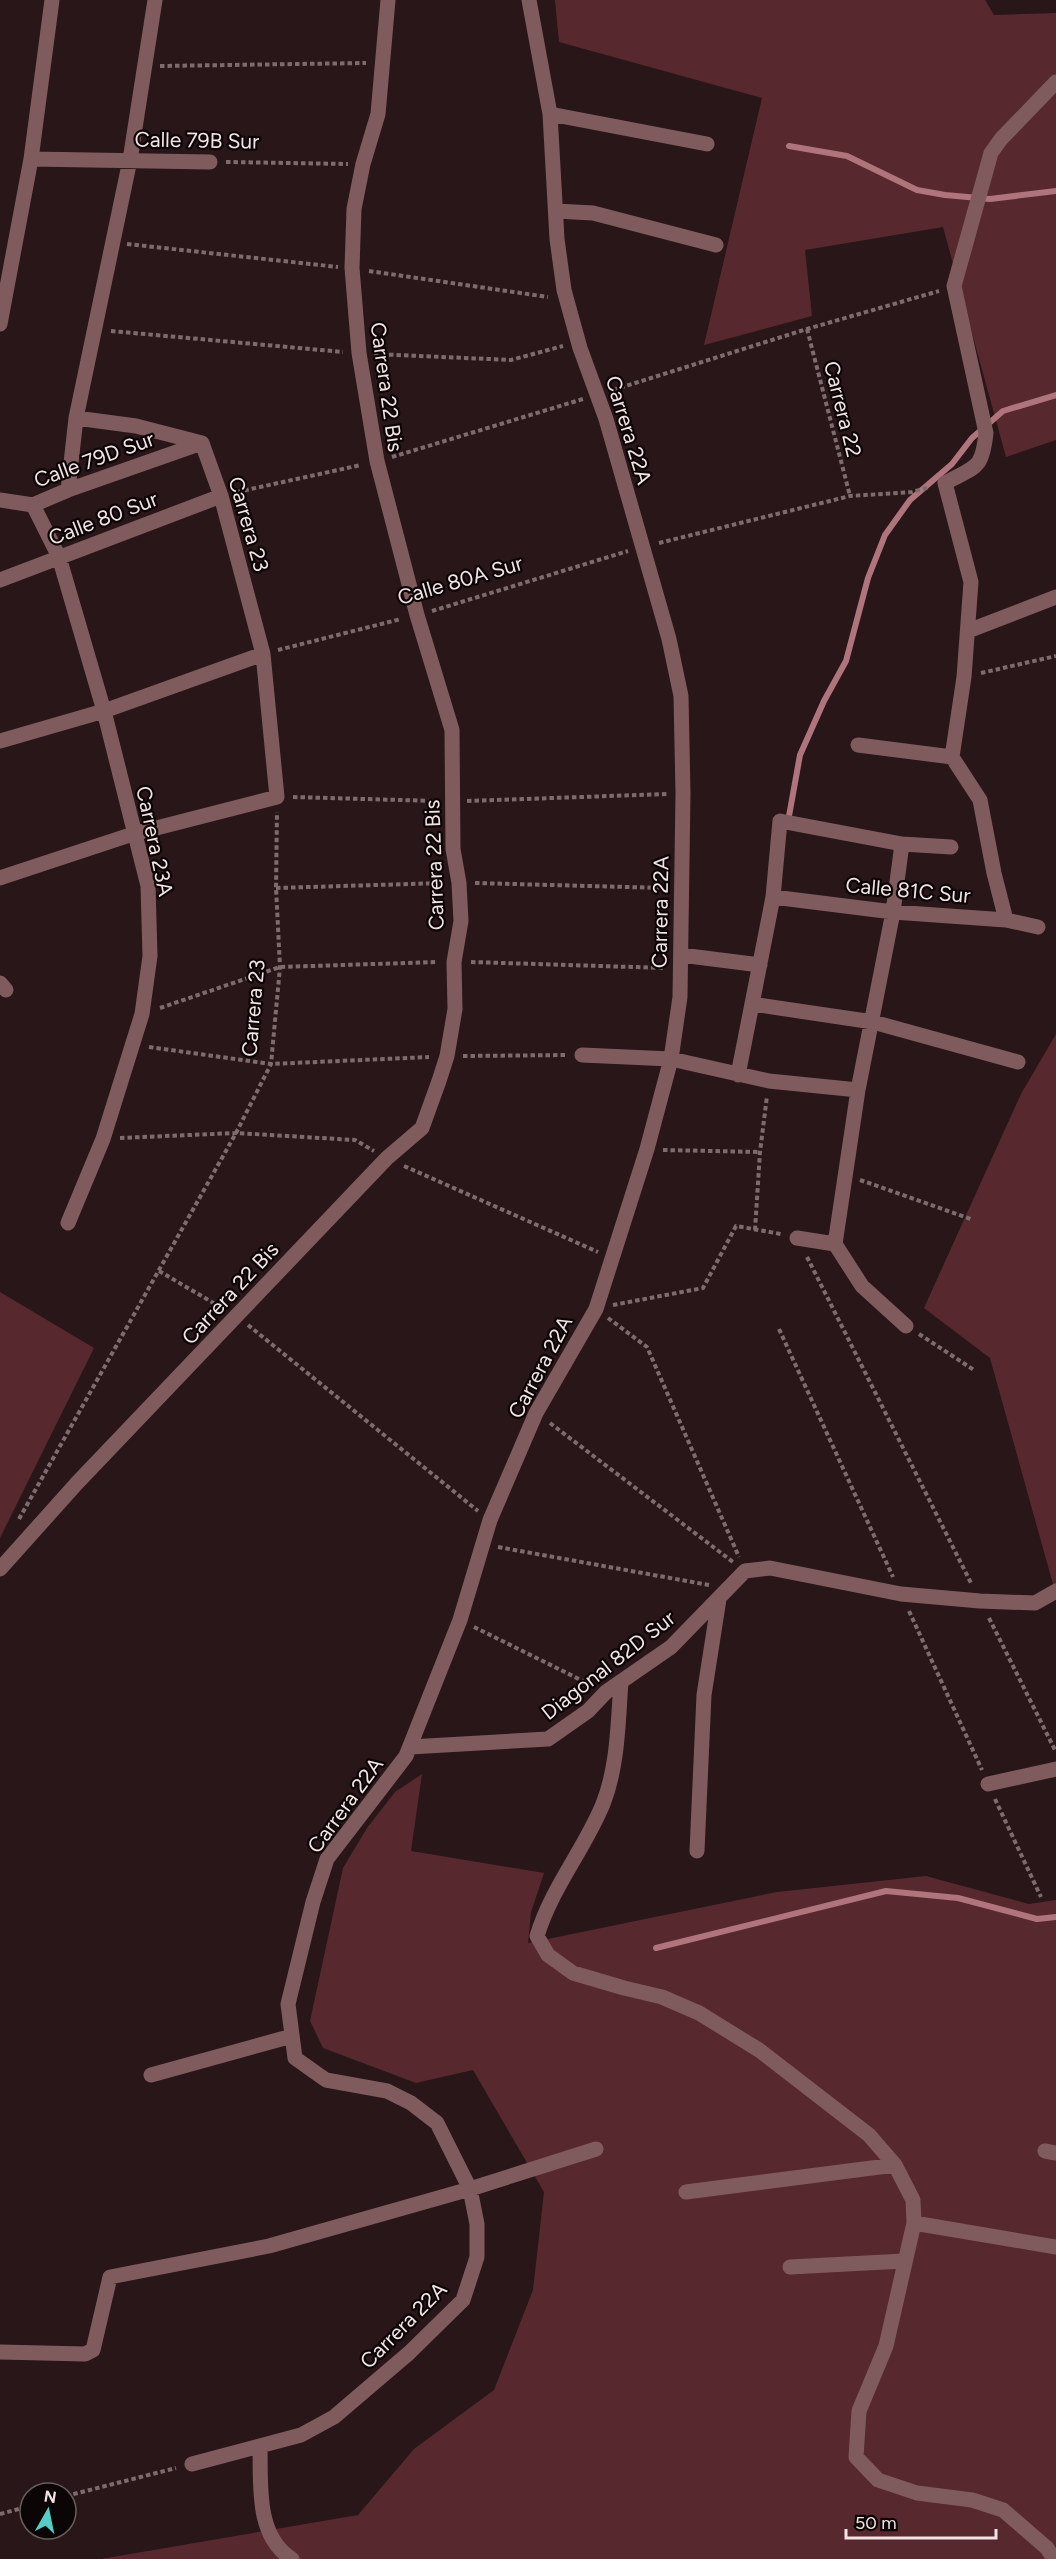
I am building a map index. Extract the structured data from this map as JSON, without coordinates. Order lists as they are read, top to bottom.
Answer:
{
  "streets": {
    "street": [
      "Calle 79B Sur",
      "Carrera 22 Bis",
      "Carrera 22A",
      "Calle 79D Sur",
      "Calle 80 Sur",
      "Carrera 23",
      "Carrera 23A",
      "Calle 81C Sur",
      "Diagonal 82D Sur"
    ],
    "path": ["Carrera 22", "Calle 80A Sur"]
  },
  "crossings": [
    ["Calle 79B Sur", "Carrera 22 Bis"],
    ["Carrera 22 Bis", "Calle 80A Sur"],
    ["Carrera 22", "Calle 80A Sur"],
    ["Carrera 22A", "Calle 80A Sur"],
    ["Carrera 22A", "Diagonal 82D Sur"],
    ["Calle 79D Sur", "Carrera 23"],
    ["Calle 79D Sur", "Carrera 23A"],
    ["Calle 80 Sur", "Carrera 23"],
    ["Calle 80 Sur", "Carrera 23A"],
    ["Carrera 23", "Calle 80A Sur"]
  ],
  "scale_bar": "50 m",
  "north": "top"
}
